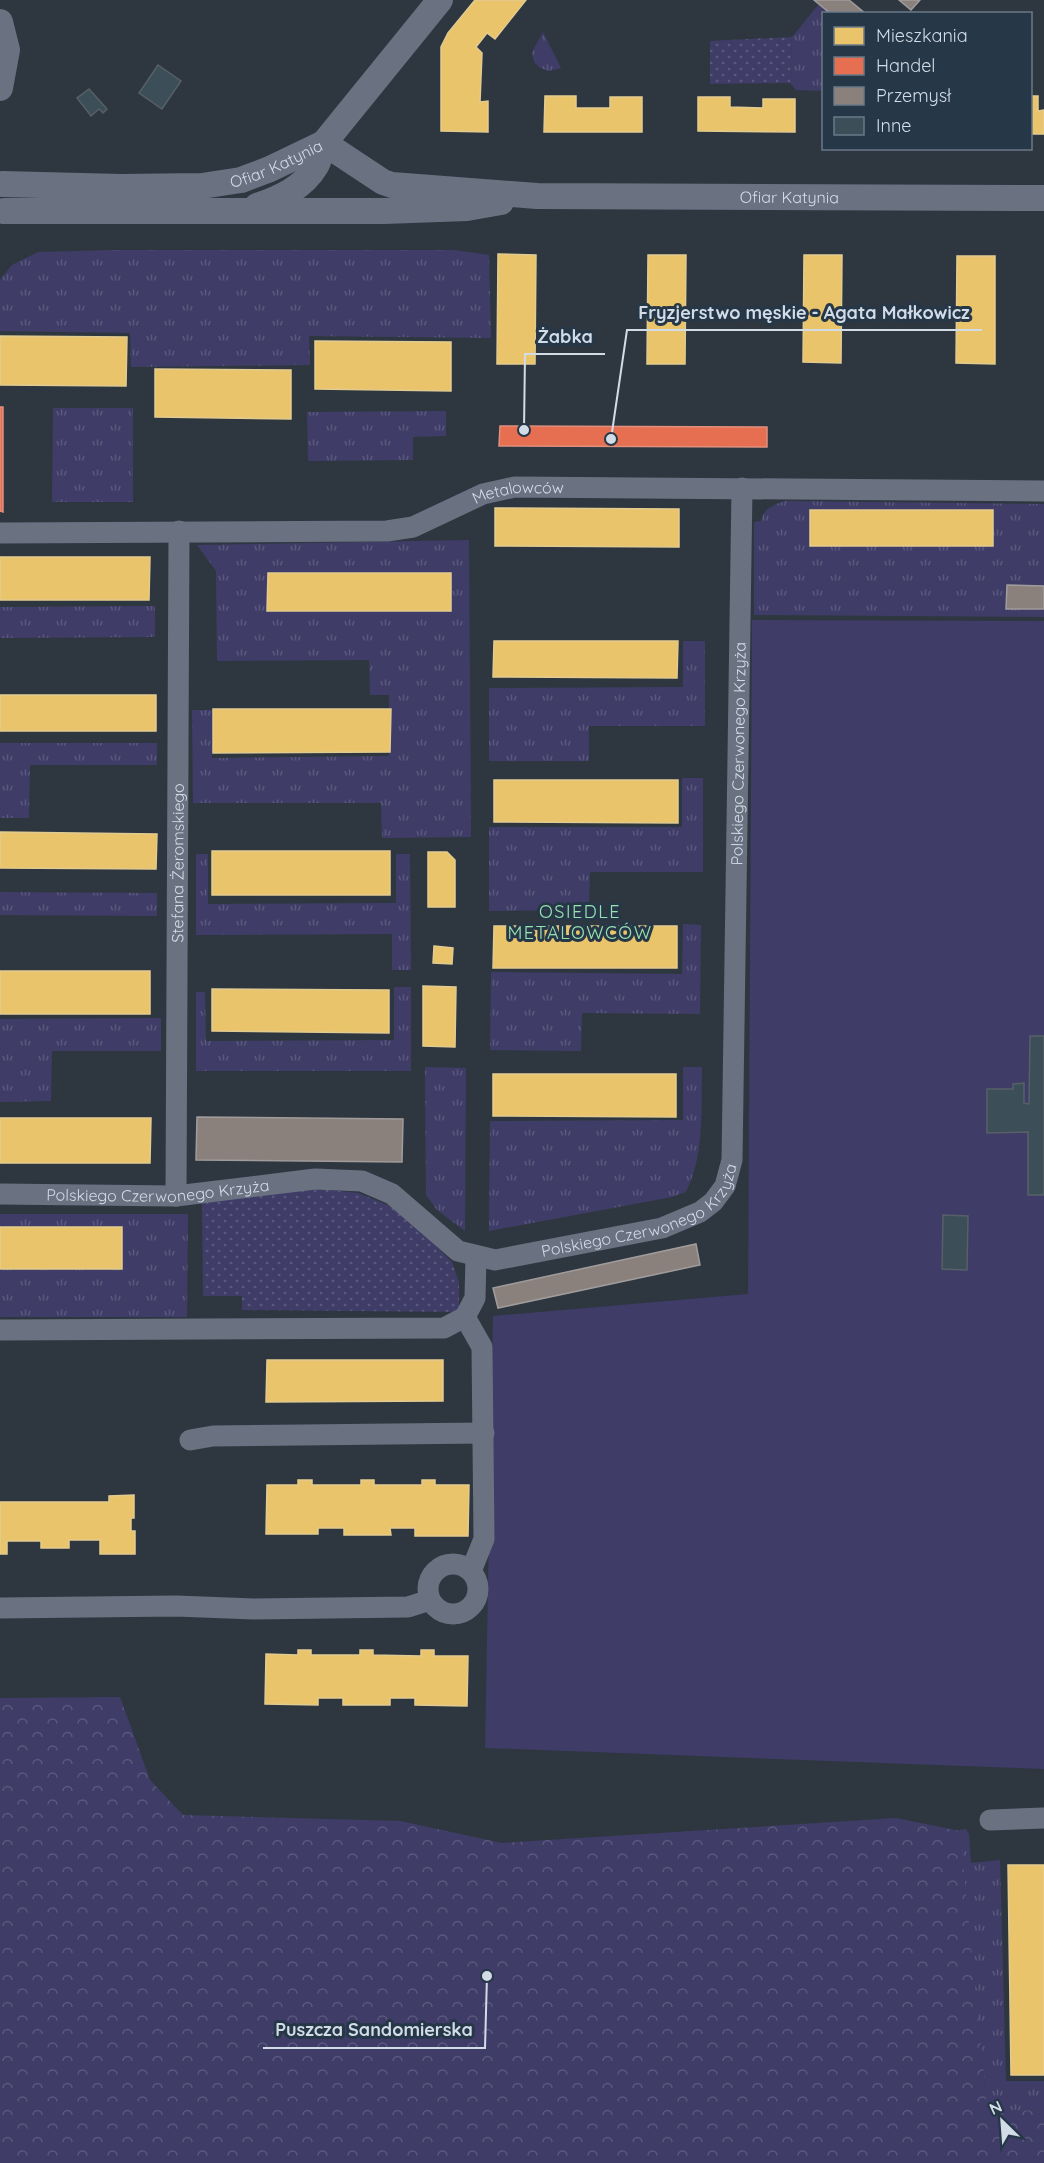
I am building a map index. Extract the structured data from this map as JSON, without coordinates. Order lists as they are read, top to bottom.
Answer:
{
  "streets": {
    "street": [
      "Ofiar Katynia",
      "Metalowców",
      "Polskiego Czerwonego Krzyża",
      "Stefana Żeromskiego"
    ]
  },
  "crossings": [
    ["Metalowców", "Polskiego Czerwonego Krzyża"],
    ["Metalowców", "Stefana Żeromskiego"],
    ["Polskiego Czerwonego Krzyża", "Stefana Żeromskiego"]
  ],
  "districts": ["OSIEDLE METALOWCÓW"],
  "places": ["Żabka", "Fryzjerstwo męskie - Agata Małkowicz", "Puszcza Sandomierska"],
  "legend": [
    "Mieszkania",
    "Handel",
    "Przemysł",
    "Inne"
  ],
  "north": "top left"
}
